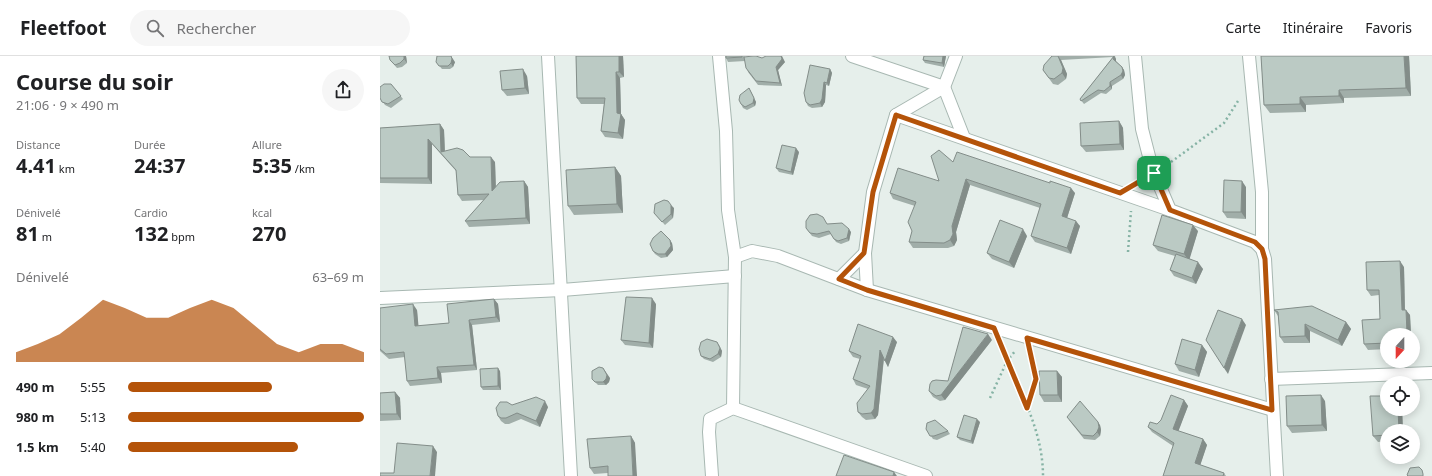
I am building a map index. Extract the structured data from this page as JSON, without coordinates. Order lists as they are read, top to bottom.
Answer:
{
  "north": "bottom",
  "page": {
    "header": "Fleetfoot",
    "search": "Rechercher",
    "nav": ["Carte", "Itinéraire", "Favoris"],
    "heading": ["Course du soir", "21:06 · 9 × 490 m"],
    "stats": [
      ["Distance", "4.41 km"],
      ["Durée", "24:37"],
      ["Allure", "5:35 /km"],
      ["Dénivelé", "81 m"],
      ["Cardio", "132 bpm"],
      ["kcal", "270"]
    ],
    "chart": ["Dénivelé", "63–69 m"],
    "list": [
      {
        "name": "490 m",
        "note": "5:55"
      },
      {
        "name": "980 m",
        "note": "5:13"
      },
      {
        "name": "1.5 km",
        "note": "5:40"
      }
    ]
  }
}
